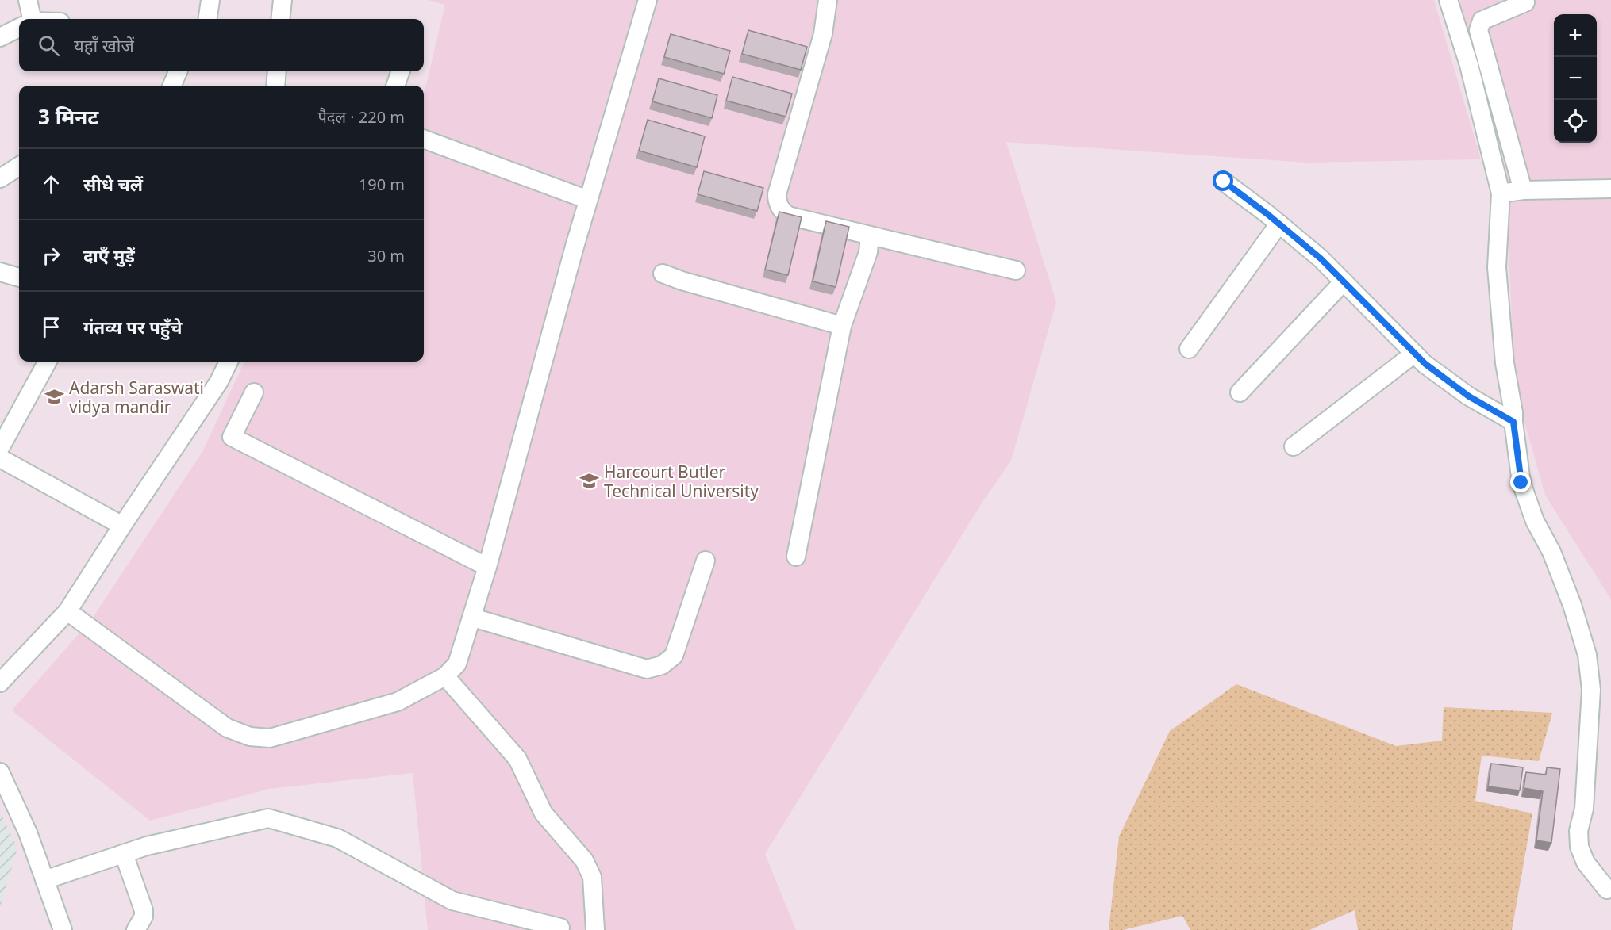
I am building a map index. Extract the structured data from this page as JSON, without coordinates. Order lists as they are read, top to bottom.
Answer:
{
  "places": {
    "school or university": ["Adarsh Saraswati vidya mandir", "Harcourt Butler Technical University"]
  },
  "page": {
    "map_buttons": ["+", "−"],
    "search": "यहाँ खोजें",
    "heading": ["3 मिनट", "पैदल · 220 m"],
    "list": [
      ["सीधे चलें", "190 m"],
      ["दाएँ मुड़ें", "30 m"],
      "गंतव्य पर पहुँचे"
    ]
  }
}
